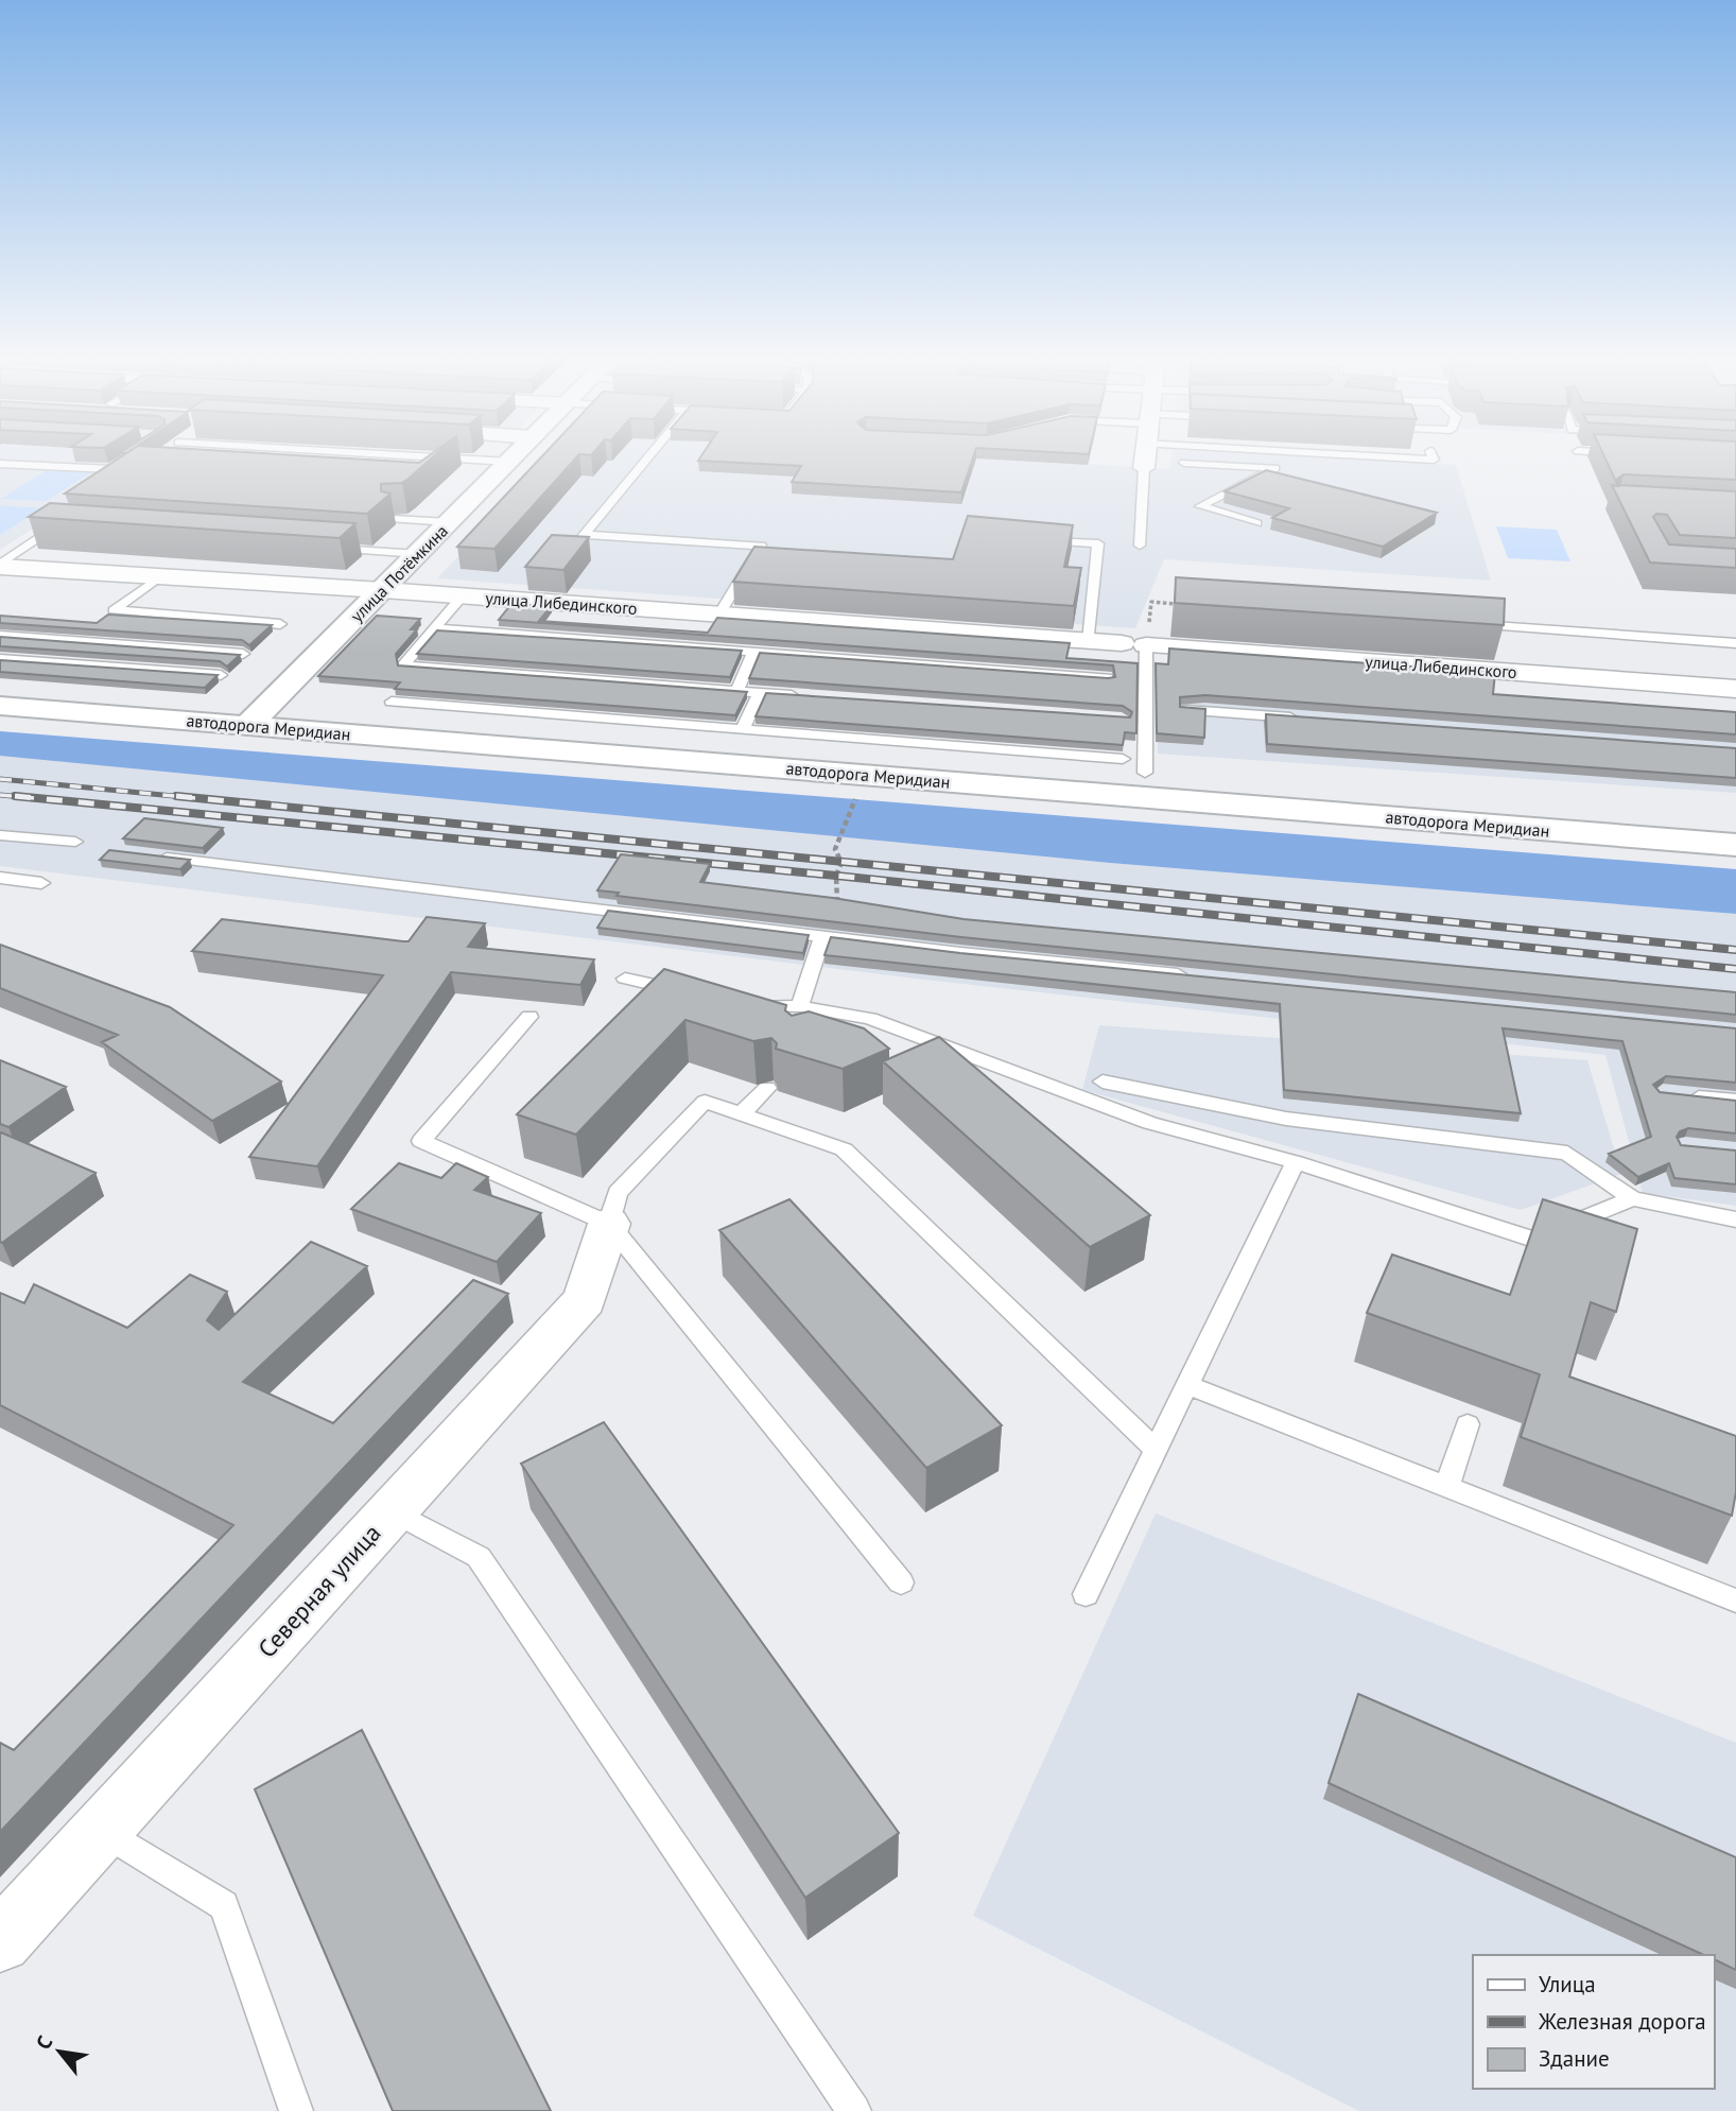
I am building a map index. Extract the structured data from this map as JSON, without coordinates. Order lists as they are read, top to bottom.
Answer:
{
  "streets": {
    "main road": ["улица Потёмкина", "автодорога Меридиан"],
    "street": ["улица Либединского", "Северная улица"]
  },
  "crossings": [
    ["улица Потёмкина", "улица Либединского"],
    ["улица Потёмкина", "автодорога Меридиан"]
  ],
  "legend": ["Улица", "Железная дорога", "Здание"],
  "north": "top left"
}
